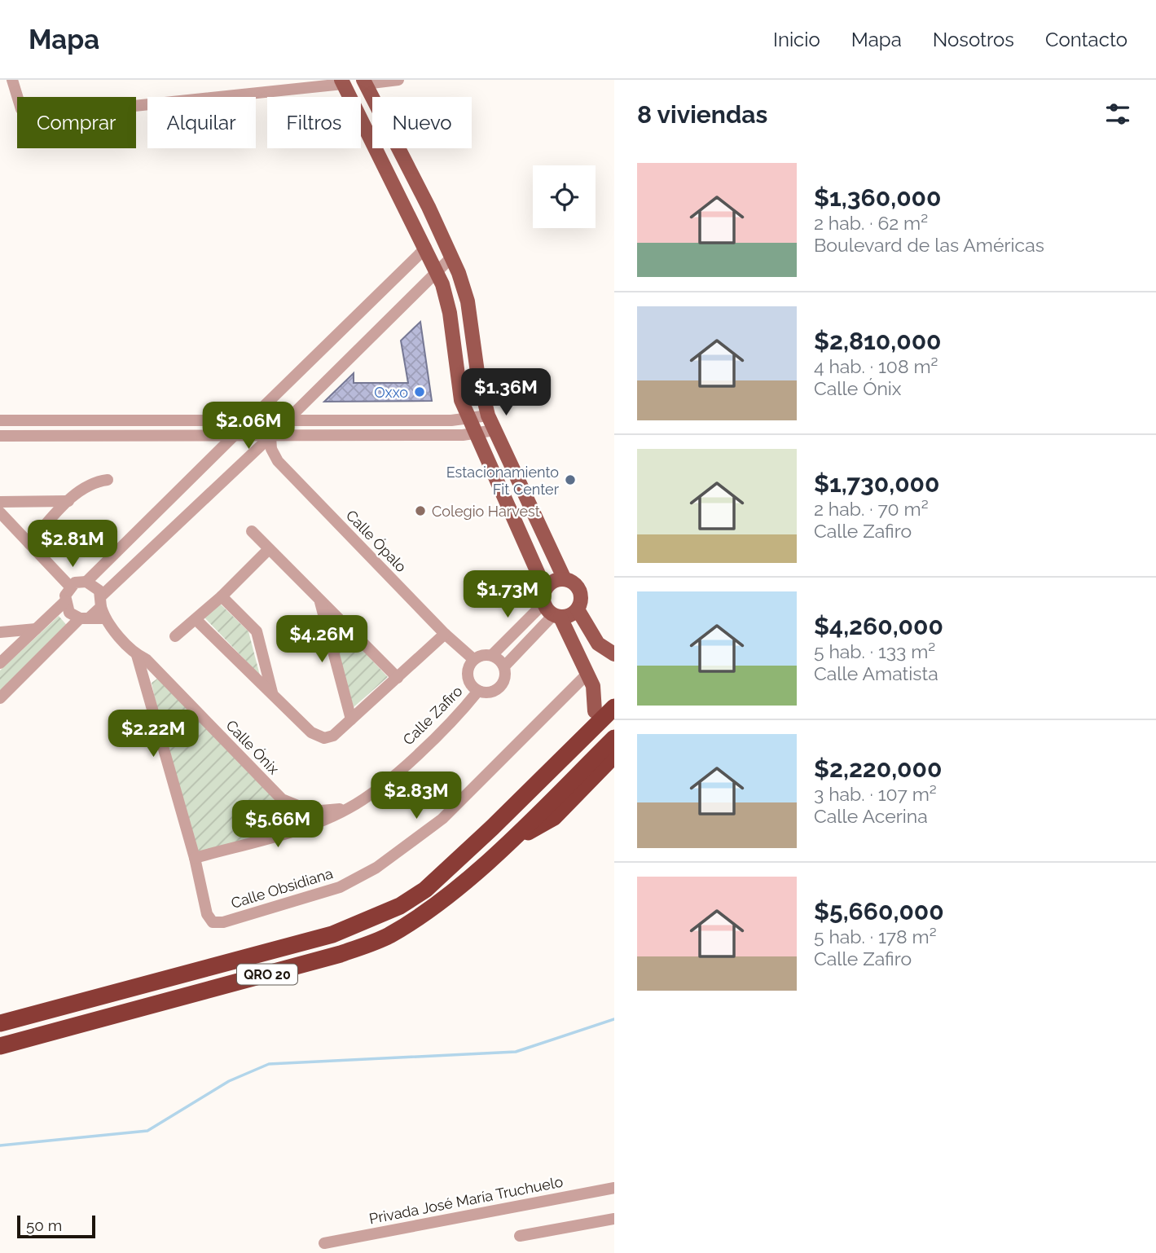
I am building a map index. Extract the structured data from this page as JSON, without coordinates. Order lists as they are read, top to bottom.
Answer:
{
  "streets": {
    "highway": ["QRO 20"],
    "street": [
      "Calle Ópalo",
      "Calle Zafiro",
      "Calle Ónix",
      "Calle Obsidiana",
      "Privada José María Truchuelo"
    ]
  },
  "crossings": [
    ["Calle Ópalo", "Calle Zafiro"],
    ["Calle Zafiro", "Calle Ónix"],
    ["Calle Zafiro", "Calle Obsidiana"]
  ],
  "places": ["Oxxo", "Estacionamiento Fit Center", "Colegio Harvest"],
  "scale_bar": "50 m",
  "page": {
    "header": "Mapa",
    "nav": [
      "Inicio",
      "Mapa",
      "Nosotros",
      "Contacto"
    ],
    "heading": "8 viviendas",
    "chip": [
      "Comprar",
      "Alquilar",
      "Filtros",
      "Nuevo"
    ],
    "list": [
      {
        "name": "$1,360,000",
        "note": "2 hab. · 62 m² · Boulevard de las Américas"
      },
      {
        "name": "$2,810,000",
        "note": "4 hab. · 108 m² · Calle Ónix"
      },
      {
        "name": "$1,730,000",
        "note": "2 hab. · 70 m² · Calle Zafiro"
      },
      {
        "name": "$4,260,000",
        "note": "5 hab. · 133 m² · Calle Amatista"
      },
      {
        "name": "$2,220,000",
        "note": "3 hab. · 107 m² · Calle Acerina"
      },
      {
        "name": "$5,660,000",
        "note": "5 hab. · 178 m² · Calle Zafiro"
      }
    ],
    "price": [
      "$1.36M",
      "$2.06M",
      "$2.81M",
      "$1.73M",
      "$4.26M",
      "$2.22M",
      "$2.83M",
      "$5.66M"
    ],
    "scale": "50 m"
  }
}
